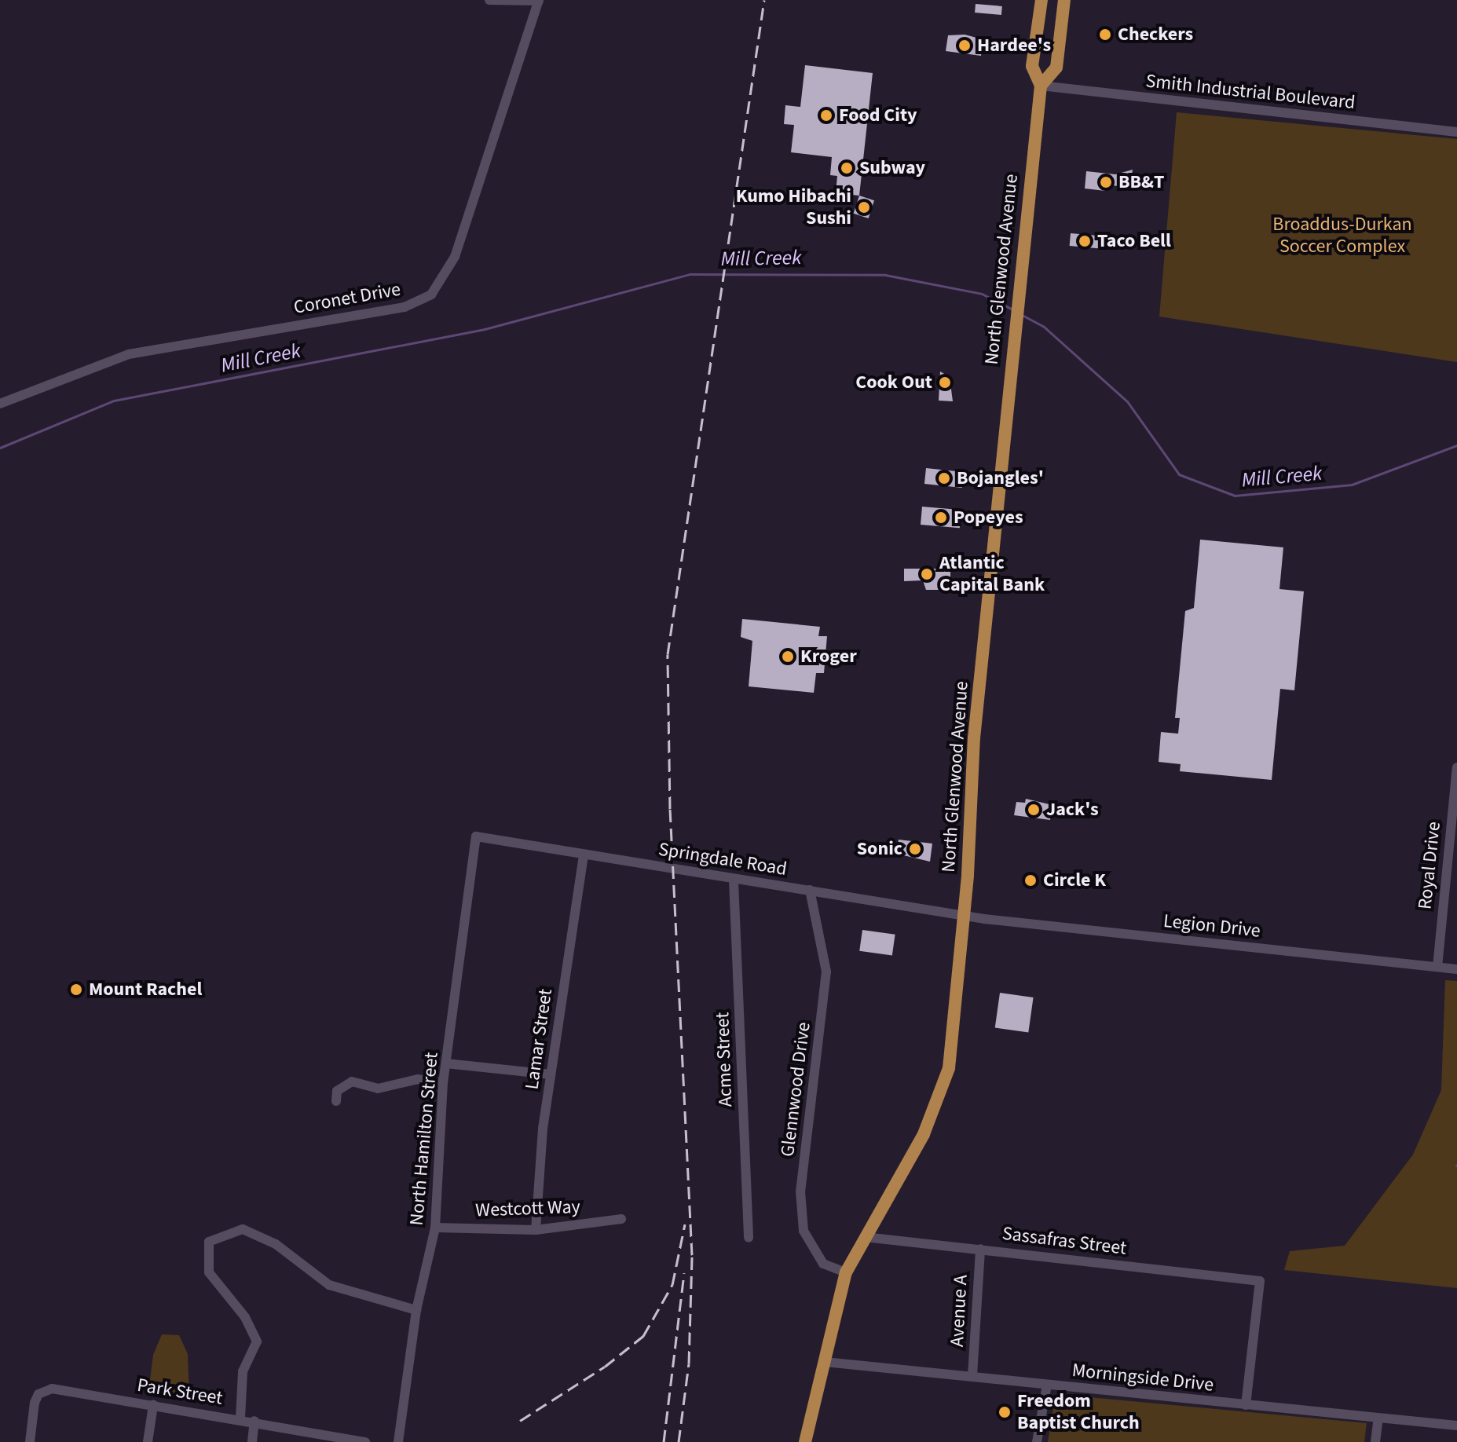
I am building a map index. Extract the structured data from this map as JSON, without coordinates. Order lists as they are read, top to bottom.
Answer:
{
  "streets": {
    "main road": ["North Glenwood Avenue"],
    "street": [
      "Smith Industrial Boulevard",
      "Coronet Drive",
      "Springdale Road",
      "Royal Drive",
      "Legion Drive",
      "Lamar Street",
      "Acme Street",
      "Glennwood Drive",
      "North Hamilton Street",
      "Westcott Way",
      "Sassafras Street",
      "Avenue A",
      "Morningside Drive",
      "Park Street"
    ]
  },
  "crossings": [
    ["Smith Industrial Boulevard", "North Glenwood Avenue"],
    ["North Glenwood Avenue", "Springdale Road"],
    ["North Glenwood Avenue", "Legion Drive"],
    ["North Glenwood Avenue", "Glennwood Drive"],
    ["North Glenwood Avenue", "Sassafras Street"],
    ["North Glenwood Avenue", "Morningside Drive"],
    ["Springdale Road", "Legion Drive"],
    ["Springdale Road", "Lamar Street"],
    ["Springdale Road", "Acme Street"],
    ["Springdale Road", "Glennwood Drive"],
    ["Springdale Road", "North Hamilton Street"],
    ["Royal Drive", "Legion Drive"],
    ["Lamar Street", "Westcott Way"],
    ["North Hamilton Street", "Westcott Way"],
    ["Sassafras Street", "Avenue A"],
    ["Sassafras Street", "Morningside Drive"],
    ["Avenue A", "Morningside Drive"]
  ],
  "water": ["Mill Creek"],
  "parks": ["Broaddus-Durkan Soccer Complex"],
  "places": [
    "Checkers",
    "Hardee's",
    "Food City",
    "Subway",
    "BB&T",
    "Kumo Hibachi Sushi",
    "Taco Bell",
    "Cook Out",
    "Bojangles'",
    "Popeyes",
    "Atlantic Capital Bank",
    "Kroger",
    "Jack's",
    "Sonic",
    "Circle K",
    "Mount Rachel",
    "Freedom Baptist Church"
  ]
}
